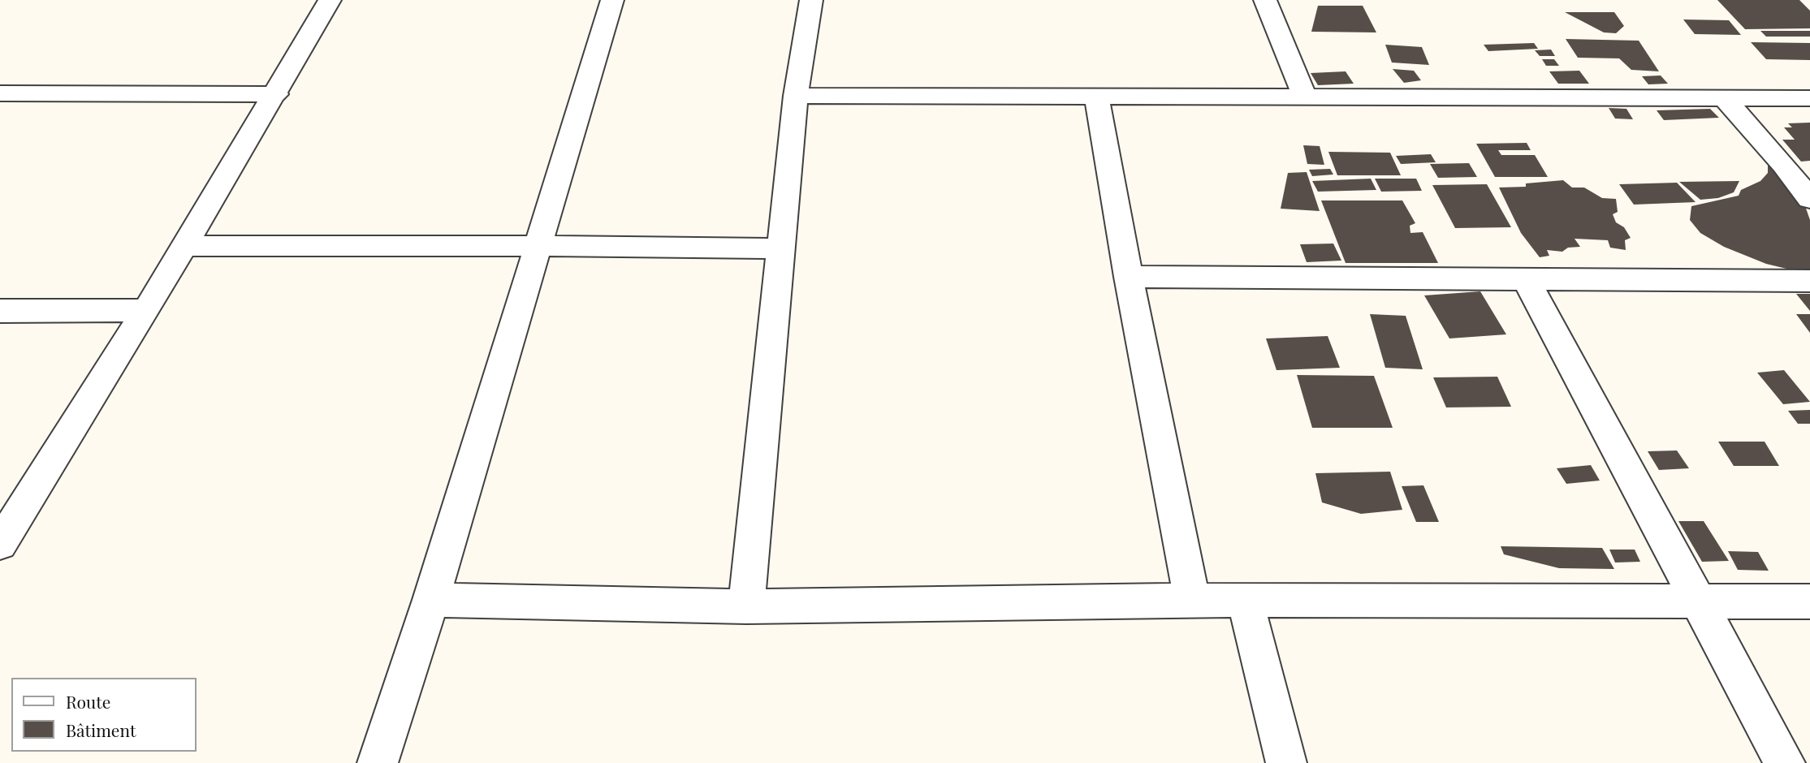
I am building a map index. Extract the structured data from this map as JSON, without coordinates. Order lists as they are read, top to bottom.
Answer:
{
  "legend": ["Route", "Bâtiment"]
}
